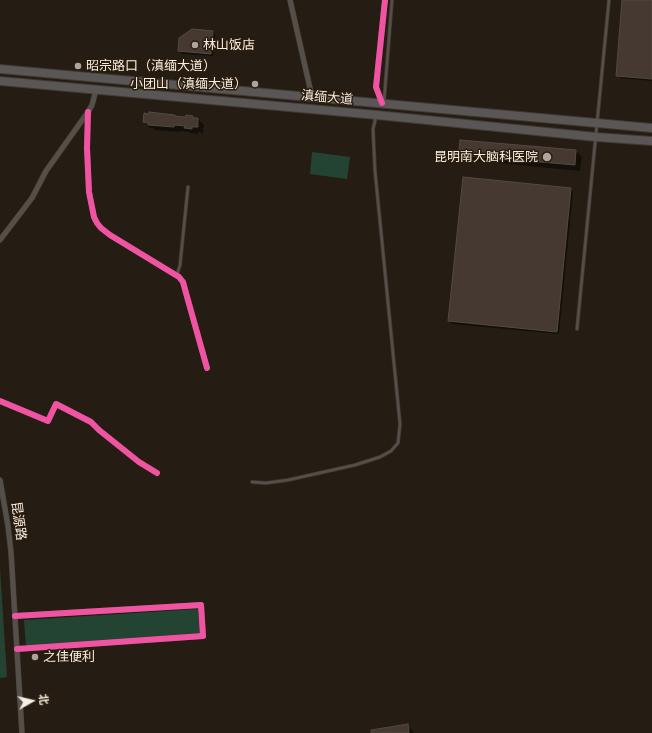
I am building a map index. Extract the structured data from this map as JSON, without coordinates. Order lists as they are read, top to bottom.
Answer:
{
  "streets": {
    "main road": ["滇缅大道"],
    "street": ["昆源路"]
  },
  "places": [
    "林山饭店",
    "昭宗路口（滇缅大道）",
    "小团山（滇缅大道）",
    "昆明南大脑科医院",
    "之佳便利"
  ],
  "north": "right"
}
